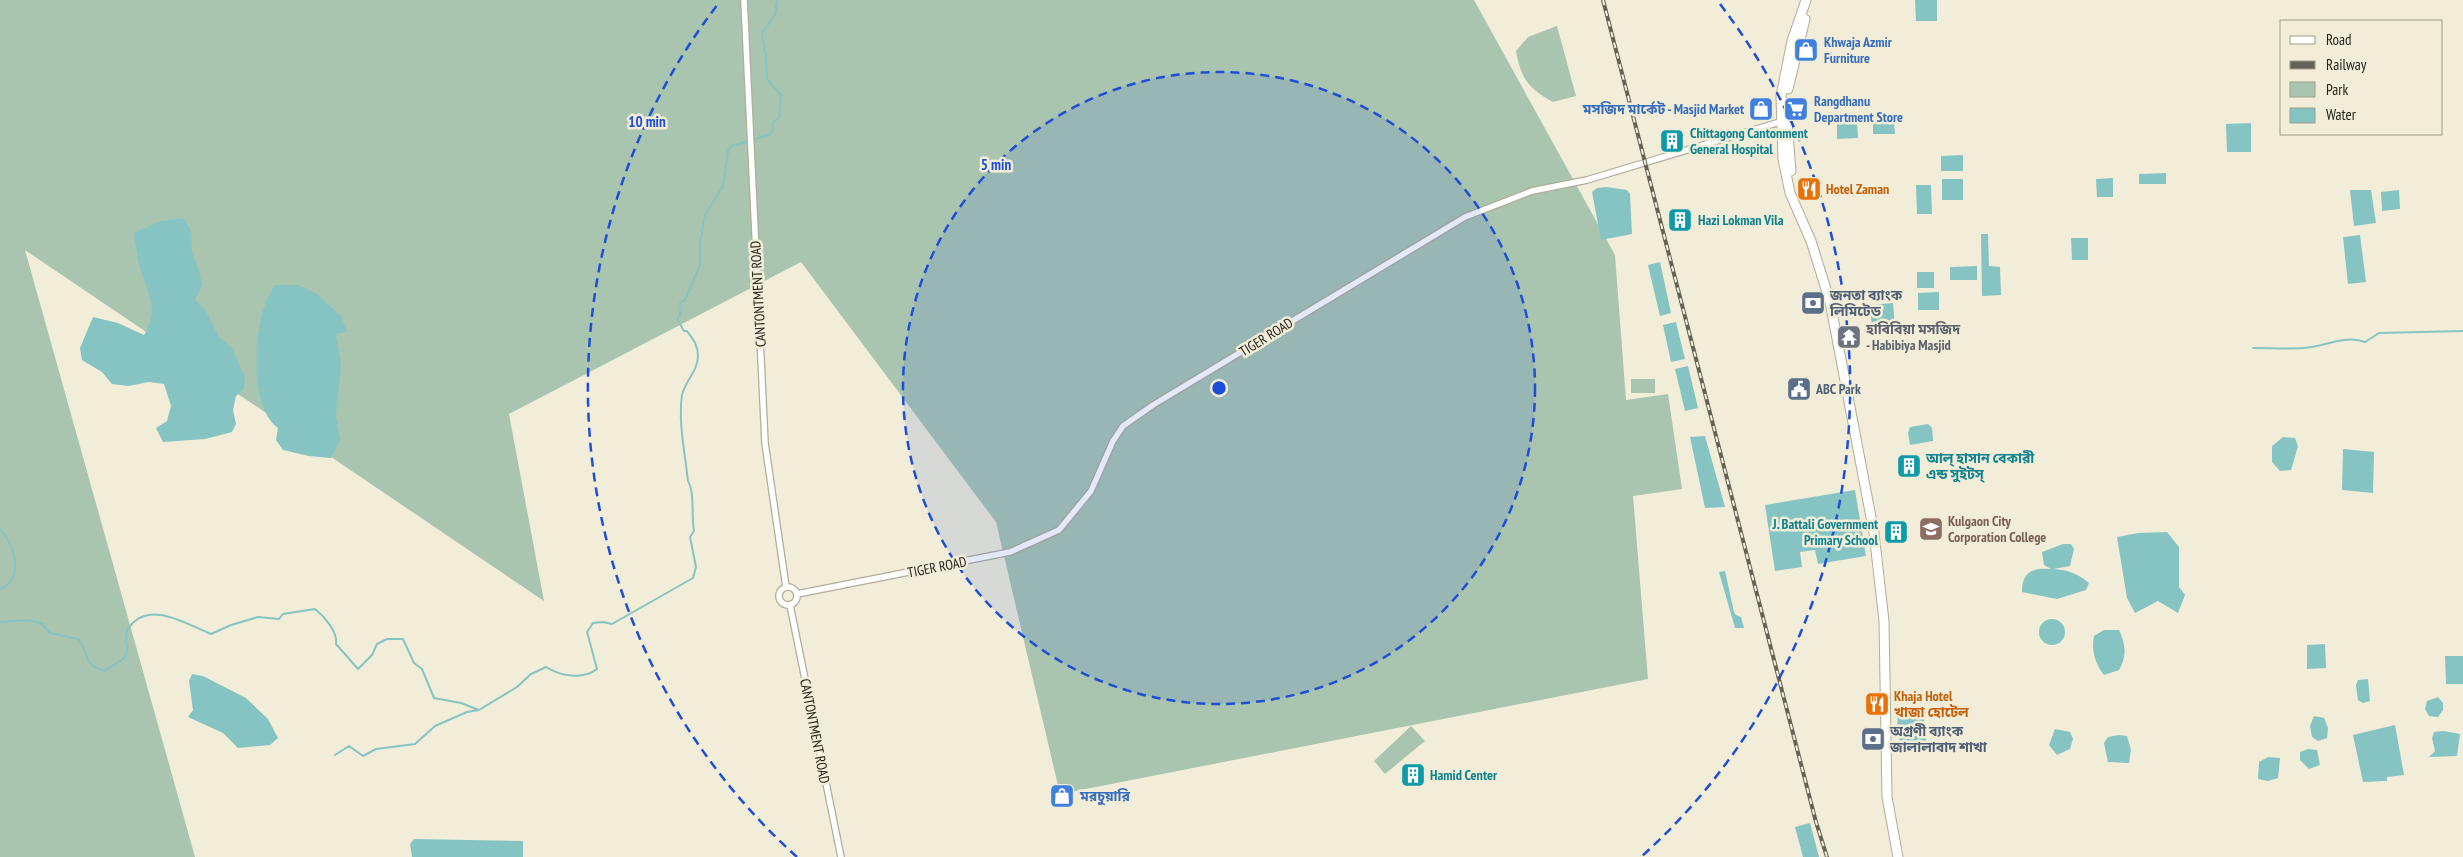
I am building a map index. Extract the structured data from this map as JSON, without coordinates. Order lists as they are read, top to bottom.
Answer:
{
  "streets": {
    "street": ["CANTONTMENT ROAD", "TIGER ROAD"]
  },
  "crossings": [
    ["CANTONTMENT ROAD", "TIGER ROAD"]
  ],
  "places": {
    "shop": ["Khwaja Azmir Furniture", "মসজিদ মার্কেট - Masjid Market", "মরচুয়ারি"],
    "supermarket": ["Rangdhanu Department Store"],
    "building": [
      "Chittagong Cantonment General Hospital",
      "Hazi Lokman Vila",
      "আল্ হাসান বেকারী এন্ড সুইটস্",
      "J. Battali Government Primary School",
      "Hamid Center"
    ],
    "restaurant": ["Hotel Zaman", "Khaja Hotel খাজা হোটেল"],
    "bank": ["জনতা ব্যাংক লিমিটেড", "অগ্রণী ব্যাংক জালালাবাদ শাখা"],
    "temple": ["হাবিবিয়া মসজিদ - Habibiya Masjid"],
    "public building": ["ABC Park"],
    "school or university": ["Kulgaon City Corporation College"]
  },
  "legend": [
    "Road",
    "Railway",
    "Park",
    "Water"
  ],
  "rings": ["10 min", "5 min"]
}
